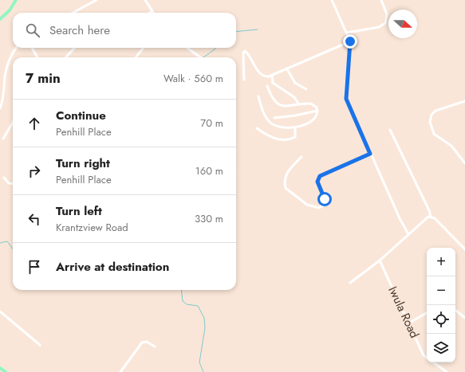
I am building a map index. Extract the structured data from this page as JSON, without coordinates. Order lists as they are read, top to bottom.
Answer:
{
  "streets": {
    "street": ["Iwula Road"]
  },
  "north": "right",
  "page": {
    "search": "Search here",
    "heading": ["7 min", "Walk · 560 m"],
    "list": [
      ["Continue", "Penhill Place", "70 m"],
      ["Turn right", "Penhill Place", "160 m"],
      ["Turn left", "Krantzview Road", "330 m"],
      "Arrive at destination"
    ],
    "map_buttons": ["+", "−"]
  }
}
